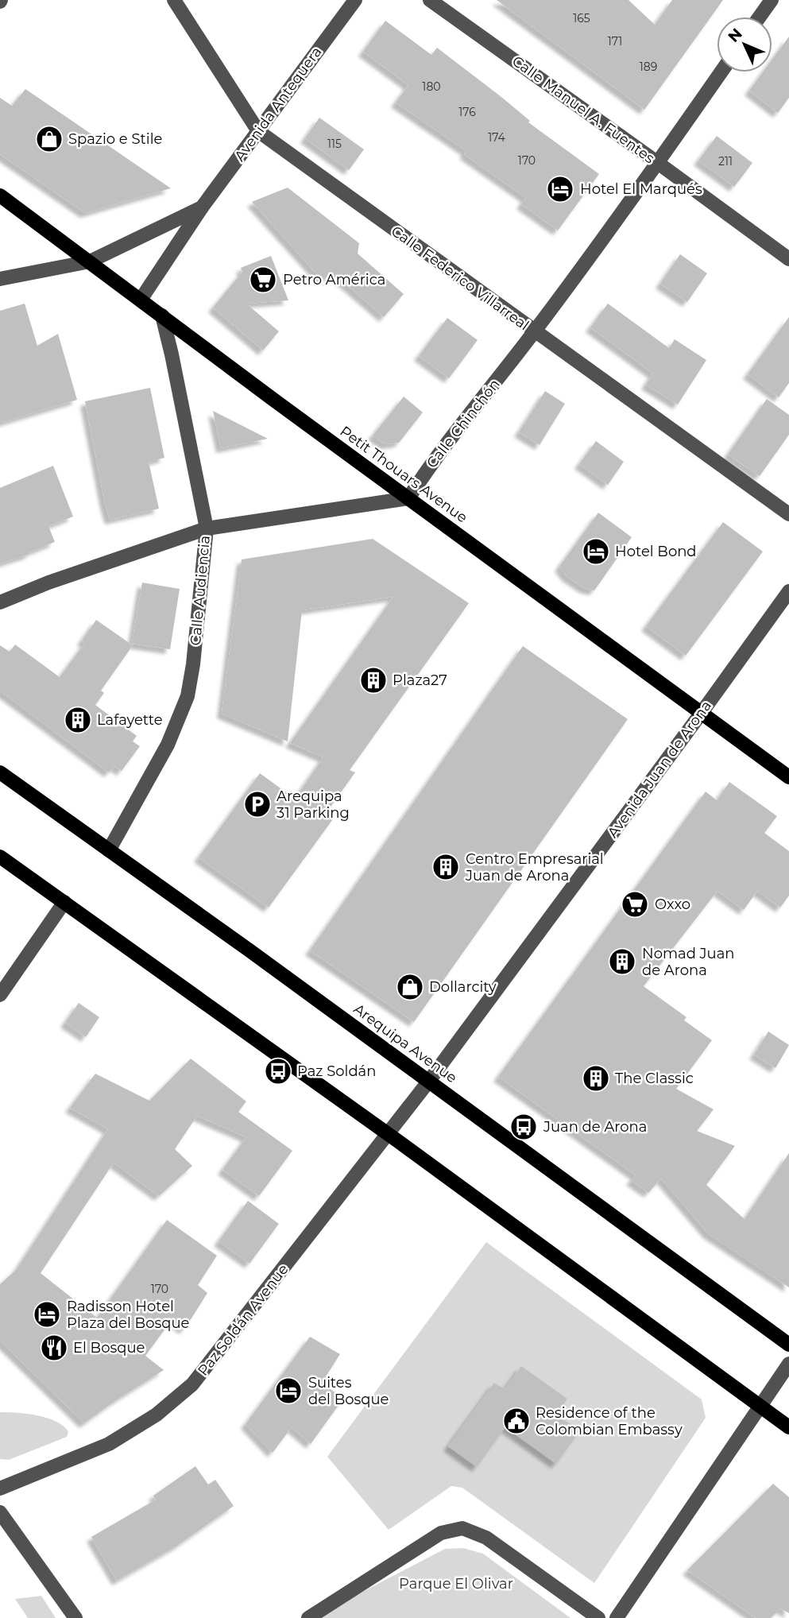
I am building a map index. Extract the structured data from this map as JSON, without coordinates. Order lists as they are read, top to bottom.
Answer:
{
  "streets": {
    "main road": ["Petit Thouars Avenue", "Arequipa Avenue"],
    "street": [
      "Avenida Antequera",
      "Calle Manuel A. Fuentes",
      "Calle Federico Villarreal",
      "Calle Chinchón",
      "Calle Audiencia",
      "Avenida Juan de Arona",
      "Paz Soldán Avenue"
    ]
  },
  "crossings": [
    ["Avenida Antequera", "Calle Federico Villarreal"],
    ["Calle Manuel A. Fuentes", "Calle Chinchón"],
    ["Calle Federico Villarreal", "Calle Chinchón"],
    ["Calle Chinchón", "Petit Thouars Avenue"],
    ["Petit Thouars Avenue", "Calle Audiencia"],
    ["Petit Thouars Avenue", "Avenida Juan de Arona"],
    ["Calle Audiencia", "Arequipa Avenue"],
    ["Avenida Juan de Arona", "Arequipa Avenue"],
    ["Avenida Juan de Arona", "Paz Soldán Avenue"],
    ["Arequipa Avenue", "Paz Soldán Avenue"]
  ],
  "parks": ["Parque El Olivar"],
  "places": {
    "shop": ["Spazio e Stile", "Dollarcity"],
    "hotel": [
      "Hotel El Marqués",
      "Hotel Bond",
      "Radisson Hotel Plaza del Bosque",
      "Suites del Bosque"
    ],
    "supermarket": ["Petro América", "Oxxo"],
    "building": [
      "Plaza27",
      "Lafayette",
      "Centro Empresarial Juan de Arona",
      "Nomad Juan de Arona",
      "The Classic"
    ],
    "parking": ["Arequipa 31 Parking"],
    "bus stop": ["Paz Soldán", "Juan de Arona"],
    "restaurant": ["El Bosque"],
    "public building": ["Residence of the Colombian Embassy"]
  },
  "house_numbers": [
    "165",
    "171",
    "189",
    "180",
    "176",
    "174",
    "115",
    "170",
    "211",
    "170"
  ],
  "north": "top left"
}
